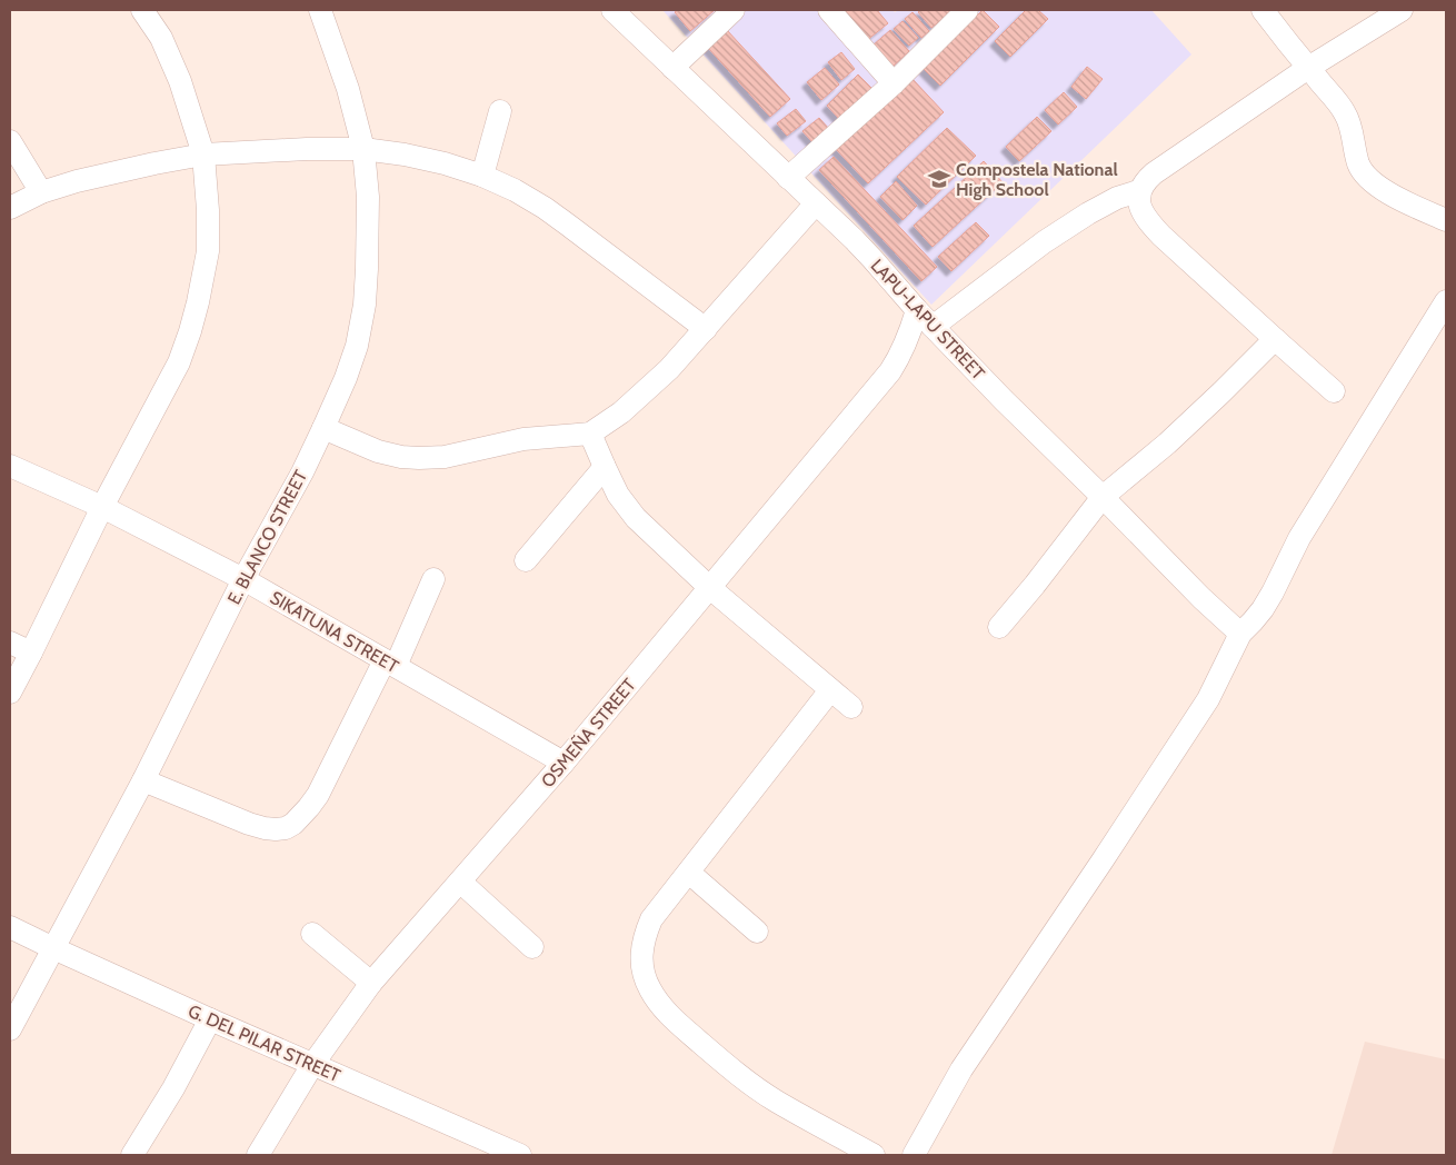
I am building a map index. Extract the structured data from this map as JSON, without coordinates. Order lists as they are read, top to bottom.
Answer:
{
  "streets": {
    "street": [
      "LAPU-LAPU STREET",
      "E. BLANCO STREET",
      "SIKATUNA STREET",
      "OSMEÑA STREET",
      "G. DEL PILAR STREET"
    ]
  },
  "crossings": [
    ["LAPU-LAPU STREET", "OSMEÑA STREET"],
    ["E. BLANCO STREET", "SIKATUNA STREET"],
    ["E. BLANCO STREET", "G. DEL PILAR STREET"],
    ["SIKATUNA STREET", "OSMEÑA STREET"],
    ["OSMEÑA STREET", "G. DEL PILAR STREET"]
  ],
  "places": {
    "school or university": ["Compostela National High School"]
  }
}
